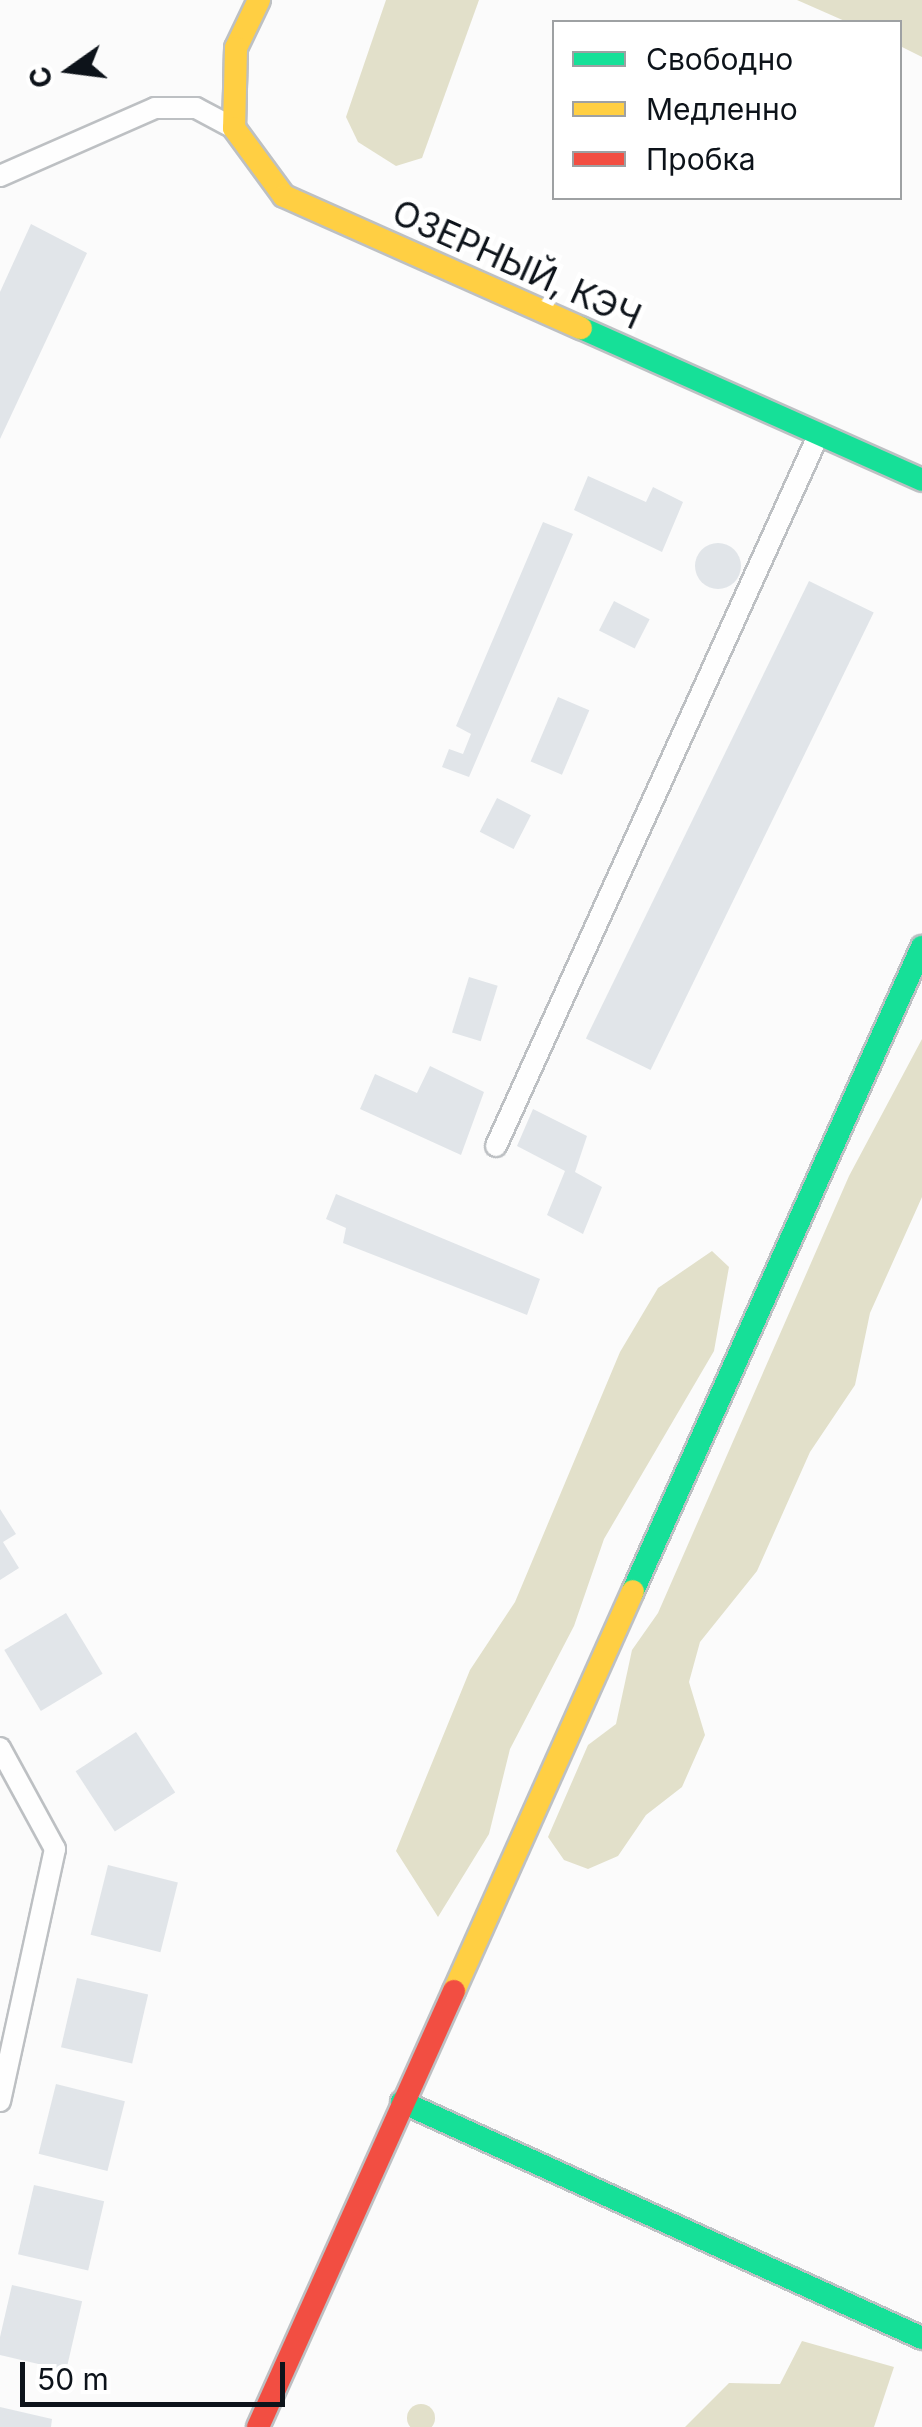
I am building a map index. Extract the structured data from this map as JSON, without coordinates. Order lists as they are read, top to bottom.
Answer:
{
  "streets": {
    "street": ["ОЗЕРНЫЙ, КЭЧ"]
  },
  "legend": ["Свободно", "Медленно", "Пробка"],
  "scale_bar": "50 m",
  "north": "left"
}
